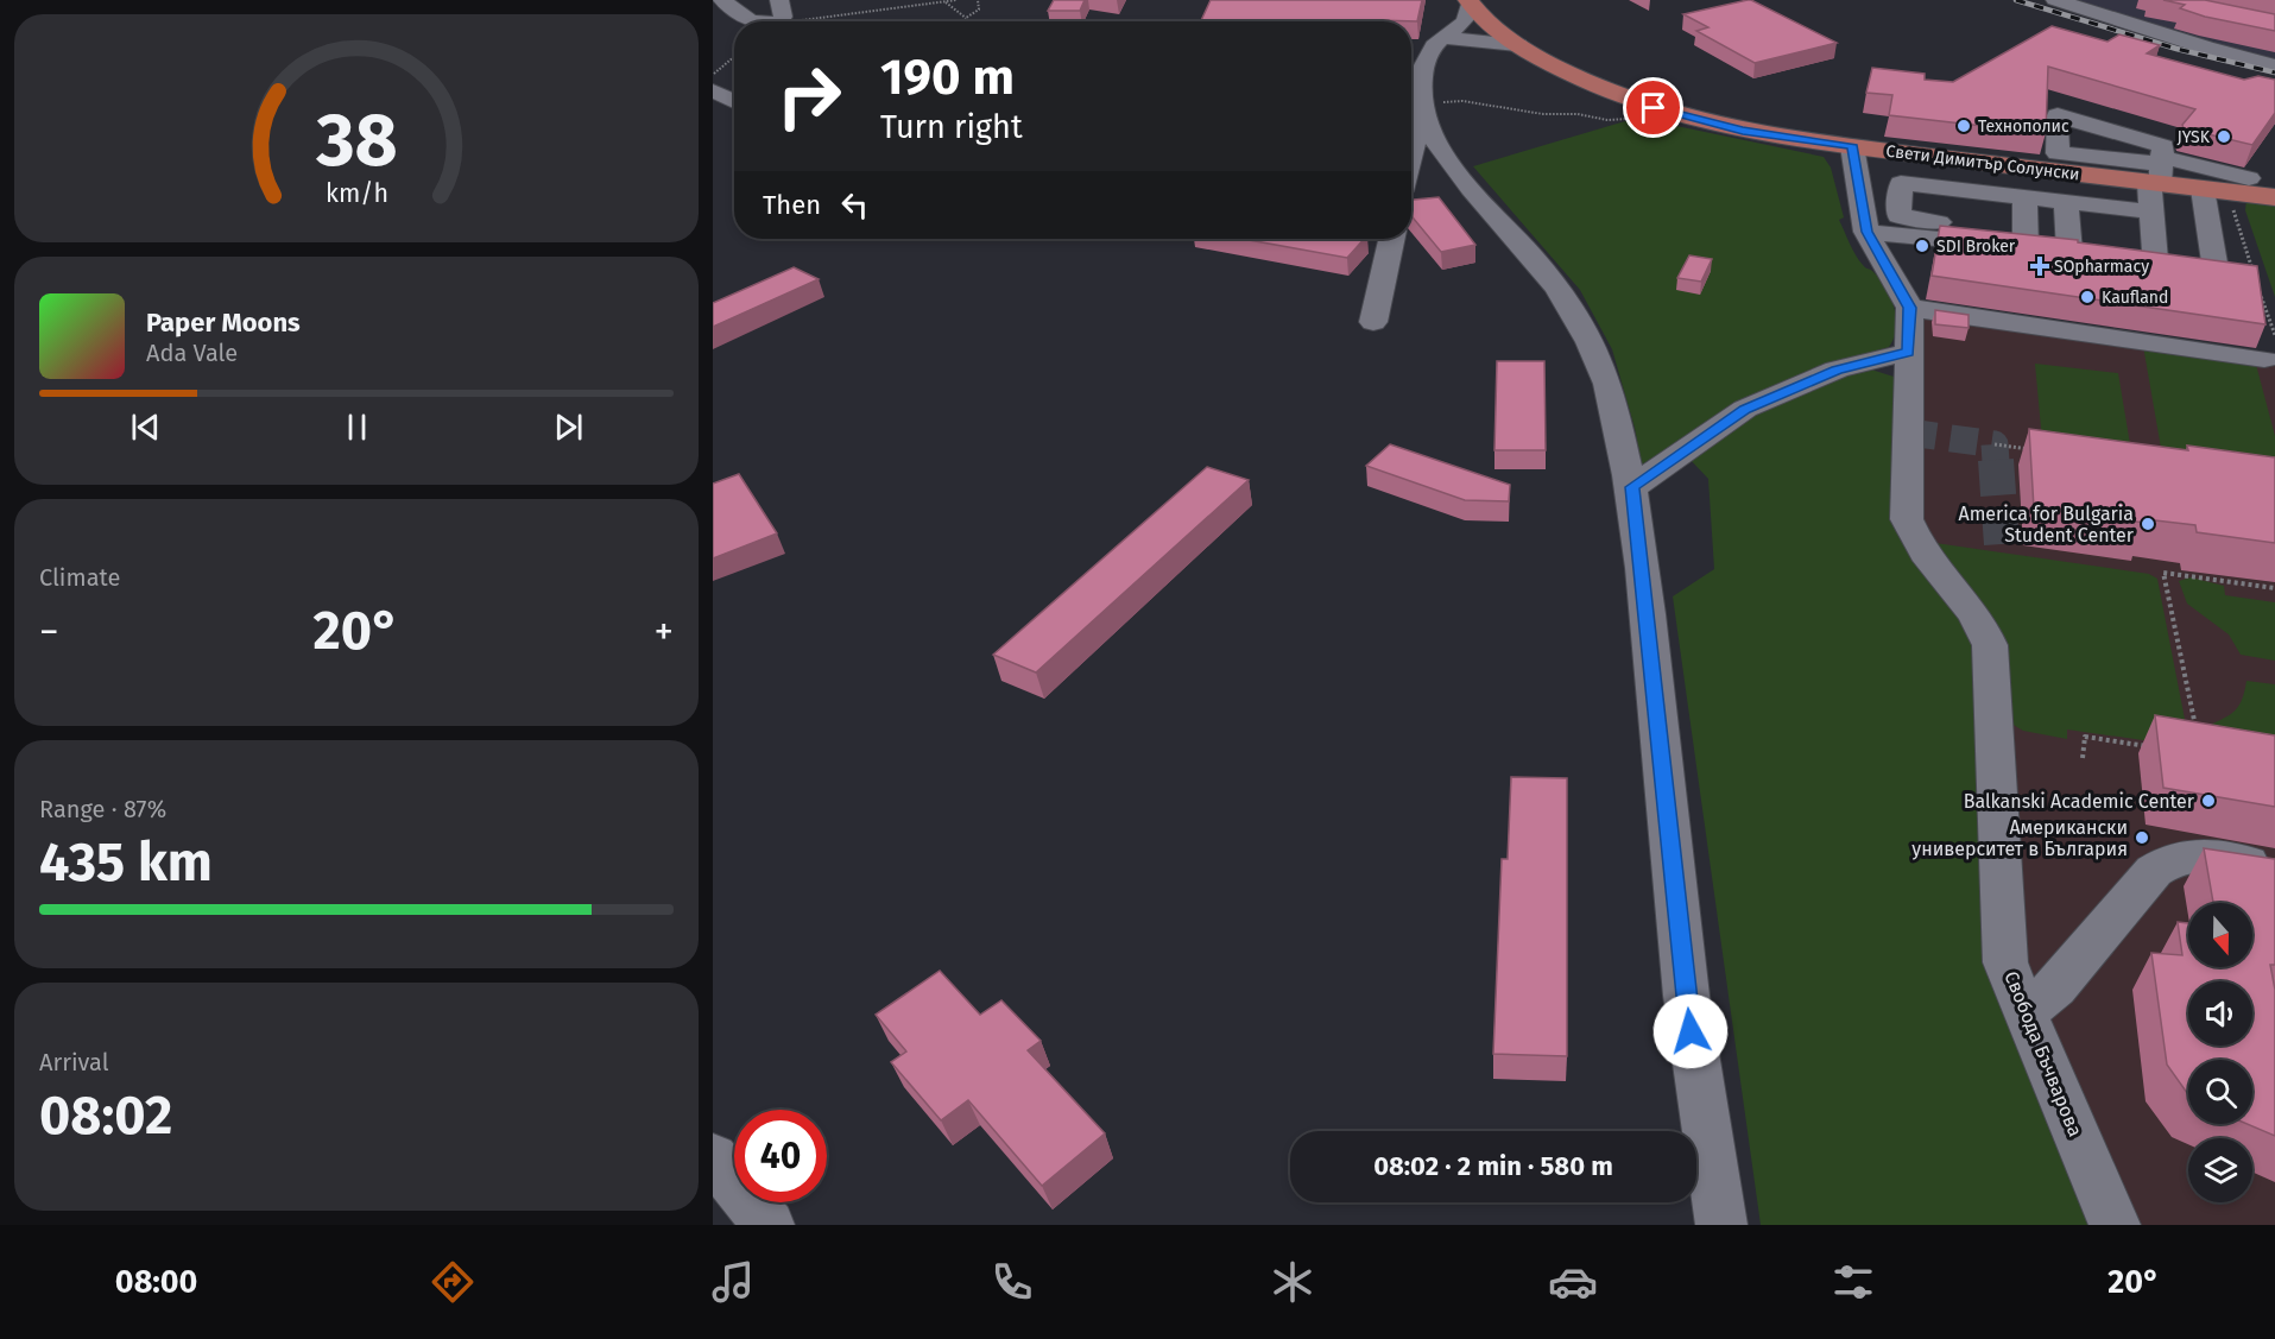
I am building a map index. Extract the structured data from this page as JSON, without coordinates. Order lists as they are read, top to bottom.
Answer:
{
  "streets": {
    "main road": ["Свети Димитър Солунски"],
    "street": ["Свобода Бъчварова"]
  },
  "places": {
    "other": [
      "Технополис",
      "JYSK",
      "SDI Broker",
      "Kaufland",
      "America for Bulgaria Student Center",
      "Balkanski Academic Center",
      "Американски университет в България"
    ],
    "health": ["SOpharmacy"]
  },
  "north": "bottom",
  "page": {
    "turn": ["190 m", "Turn right"],
    "then": "Then",
    "song": ["Paper Moons", "Ada Vale"],
    "tile": [
      "Climate",
      ["Range · 87%", "435 km"],
      ["Arrival", "08:02"]
    ],
    "heat": ["−", "20°", "+"],
    "limit": "40",
    "trip": "08:02 · 2 min · 580 m",
    "tabs": ["08:00", "20°"],
    "gauge": ["38", "km/h"]
  }
}
